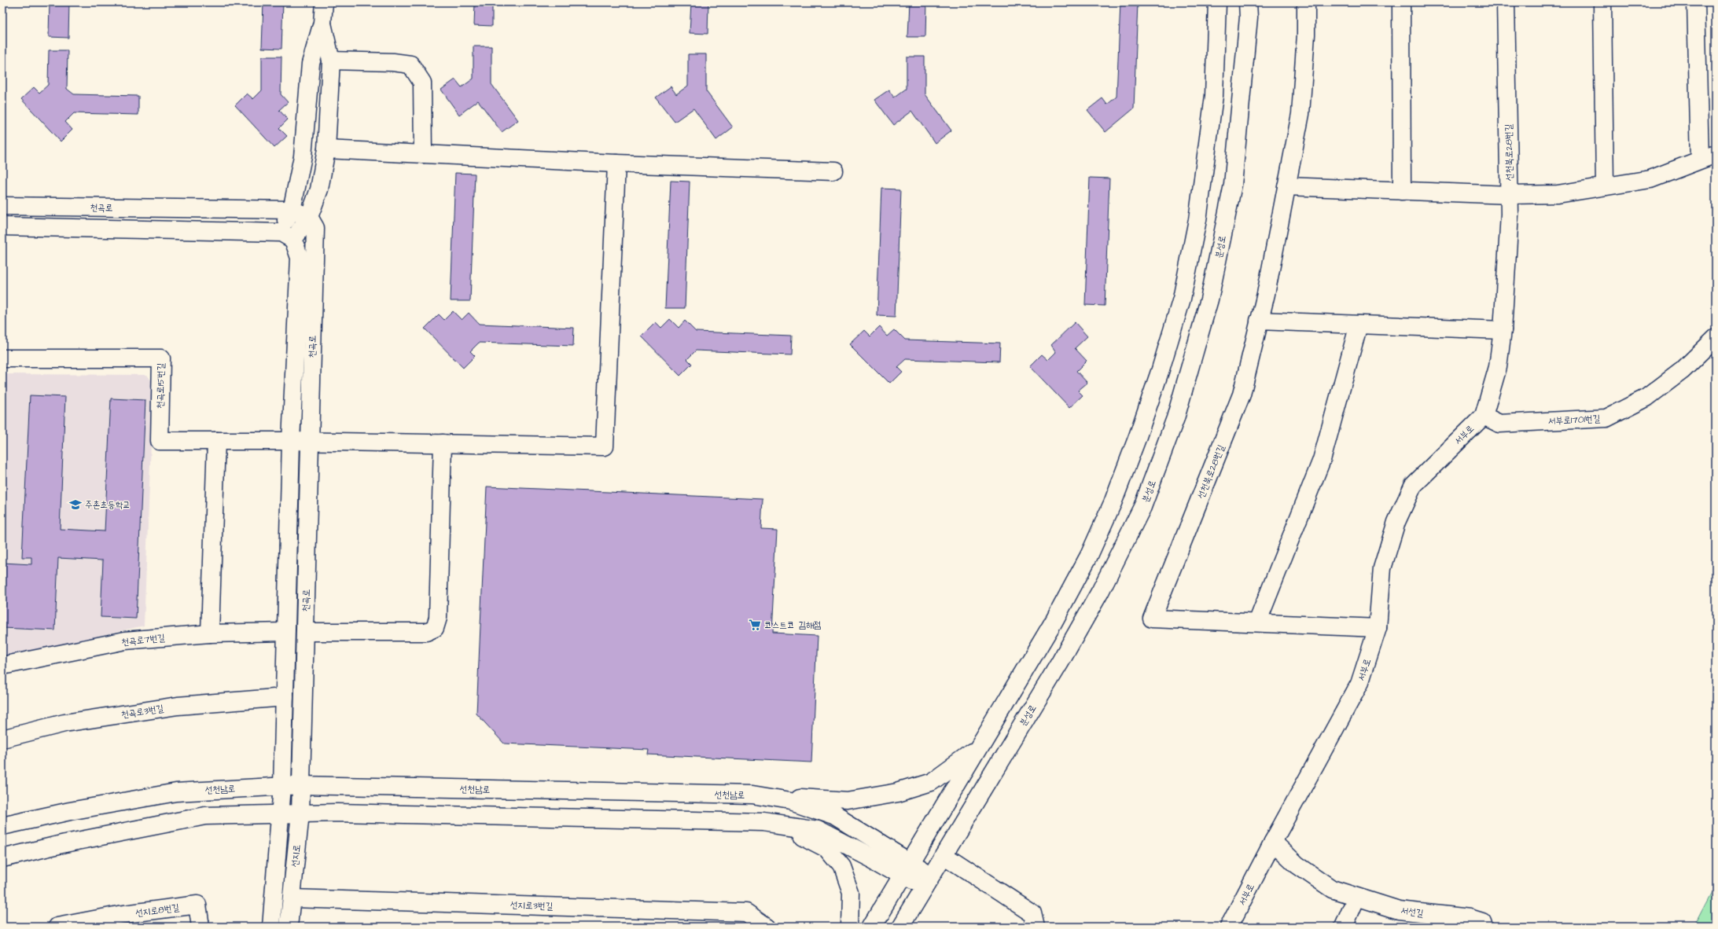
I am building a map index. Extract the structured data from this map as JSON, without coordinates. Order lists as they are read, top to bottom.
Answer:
{
  "streets": {
    "street": [
      "선천북로28번길",
      "천곡로",
      "분성로",
      "천곡로15번길",
      "서부로1701번길",
      "서부로",
      "천곡로7번길",
      "천곡로3번길",
      "선천남로",
      "선지로",
      "선지로3번길",
      "선지로8번길",
      "서선길"
    ]
  },
  "crossings": [
    ["천곡로", "천곡로15번길"],
    ["천곡로", "천곡로7번길"],
    ["천곡로", "천곡로3번길"],
    ["천곡로", "선천남로"],
    ["천곡로", "선지로"],
    ["분성로", "선천남로"],
    ["서부로1701번길", "서부로"],
    ["서부로", "서선길"],
    ["선천남로", "선지로"],
    ["선지로", "선지로3번길"]
  ],
  "places": {
    "school or university": ["주촌초등학교"],
    "supermarket": ["코스트코 김해점"]
  }
}
